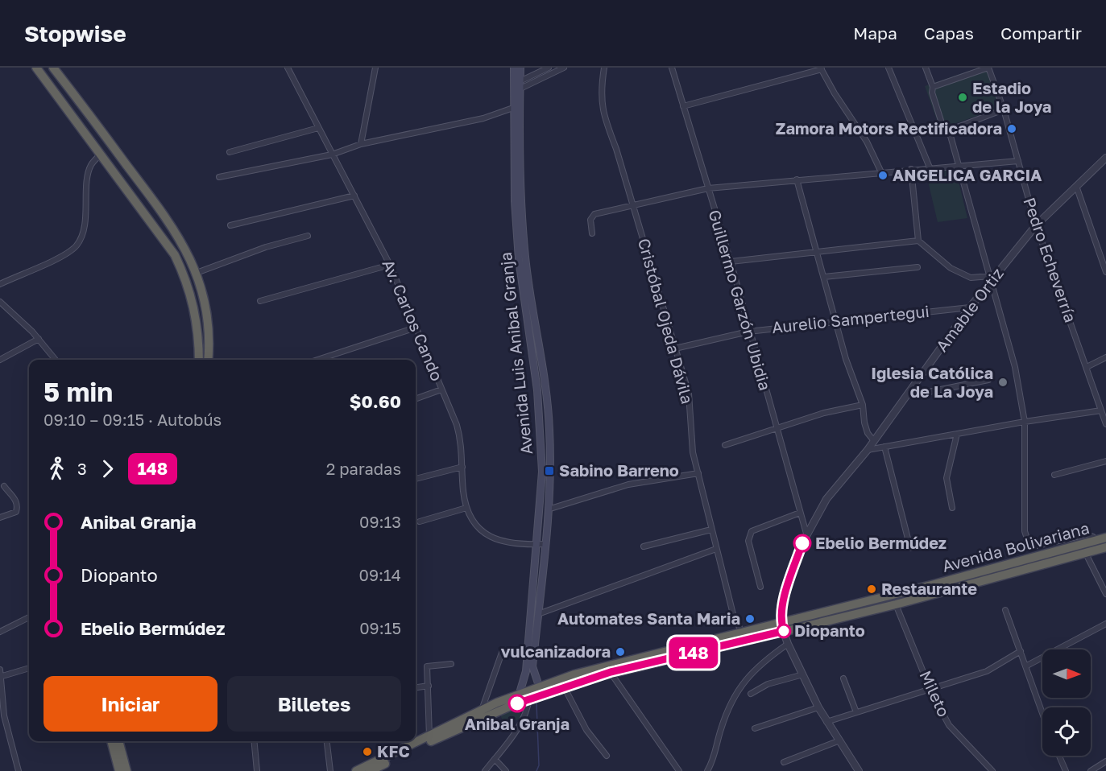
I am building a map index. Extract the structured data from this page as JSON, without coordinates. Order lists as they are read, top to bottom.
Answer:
{
  "streets": {
    "highway": ["Avenida Bolivariana"],
    "main road": ["Avenida Luis Anibal Granja"],
    "street": [
      "Pedro Echeverría",
      "Guillermo Garzón Ubidia",
      "Amable Ortiz",
      "Aurelio Sampertegui",
      "Av. Carlos Cando",
      "Cristóbal Ojeda Dávila",
      "Mileto"
    ]
  },
  "crossings": [
    ["Pedro Echeverría", "Amable Ortiz"],
    ["Guillermo Garzón Ubidia", "Amable Ortiz"],
    ["Guillermo Garzón Ubidia", "Aurelio Sampertegui"],
    ["Amable Ortiz", "Aurelio Sampertegui"],
    ["Amable Ortiz", "Avenida Bolivariana"],
    ["Aurelio Sampertegui", "Cristóbal Ojeda Dávila"],
    ["Av. Carlos Cando", "Avenida Luis Anibal Granja"],
    ["Cristóbal Ojeda Dávila", "Avenida Bolivariana"],
    ["Avenida Luis Anibal Granja", "Avenida Bolivariana"],
    ["Avenida Bolivariana", "Mileto"]
  ],
  "places": {
    "other": [
      "Estadio de la Joya",
      "Zamora Motors Rectificadora",
      "ANGELICA GARCIA",
      "Iglesia Católica de La Joya",
      "Ebelio Bermúdez",
      "Restaurante",
      "Automates Santa Maria",
      "Diopanto",
      "vulcanizadora",
      "Anibal Granja",
      "KFC"
    ],
    "transit": ["Sabino Barreno"]
  },
  "lines": ["bus line 148"],
  "north": "right",
  "page": {
    "header": "Stopwise",
    "nav": ["Mapa", "Capas", "Compartir"],
    "on_map": "148",
    "heading": ["5 min", "09:10 – 09:15 · Autobús", "$0.60"],
    "legs": ["3", "148", "2 paradas"],
    "list": [
      {
        "name": "Anibal Granja",
        "value": "09:13"
      },
      {
        "name": "Diopanto",
        "value": "09:14"
      },
      {
        "name": "Ebelio Bermúdez",
        "value": "09:15"
      }
    ],
    "buttons": ["Iniciar", "Billetes"]
  }
}
